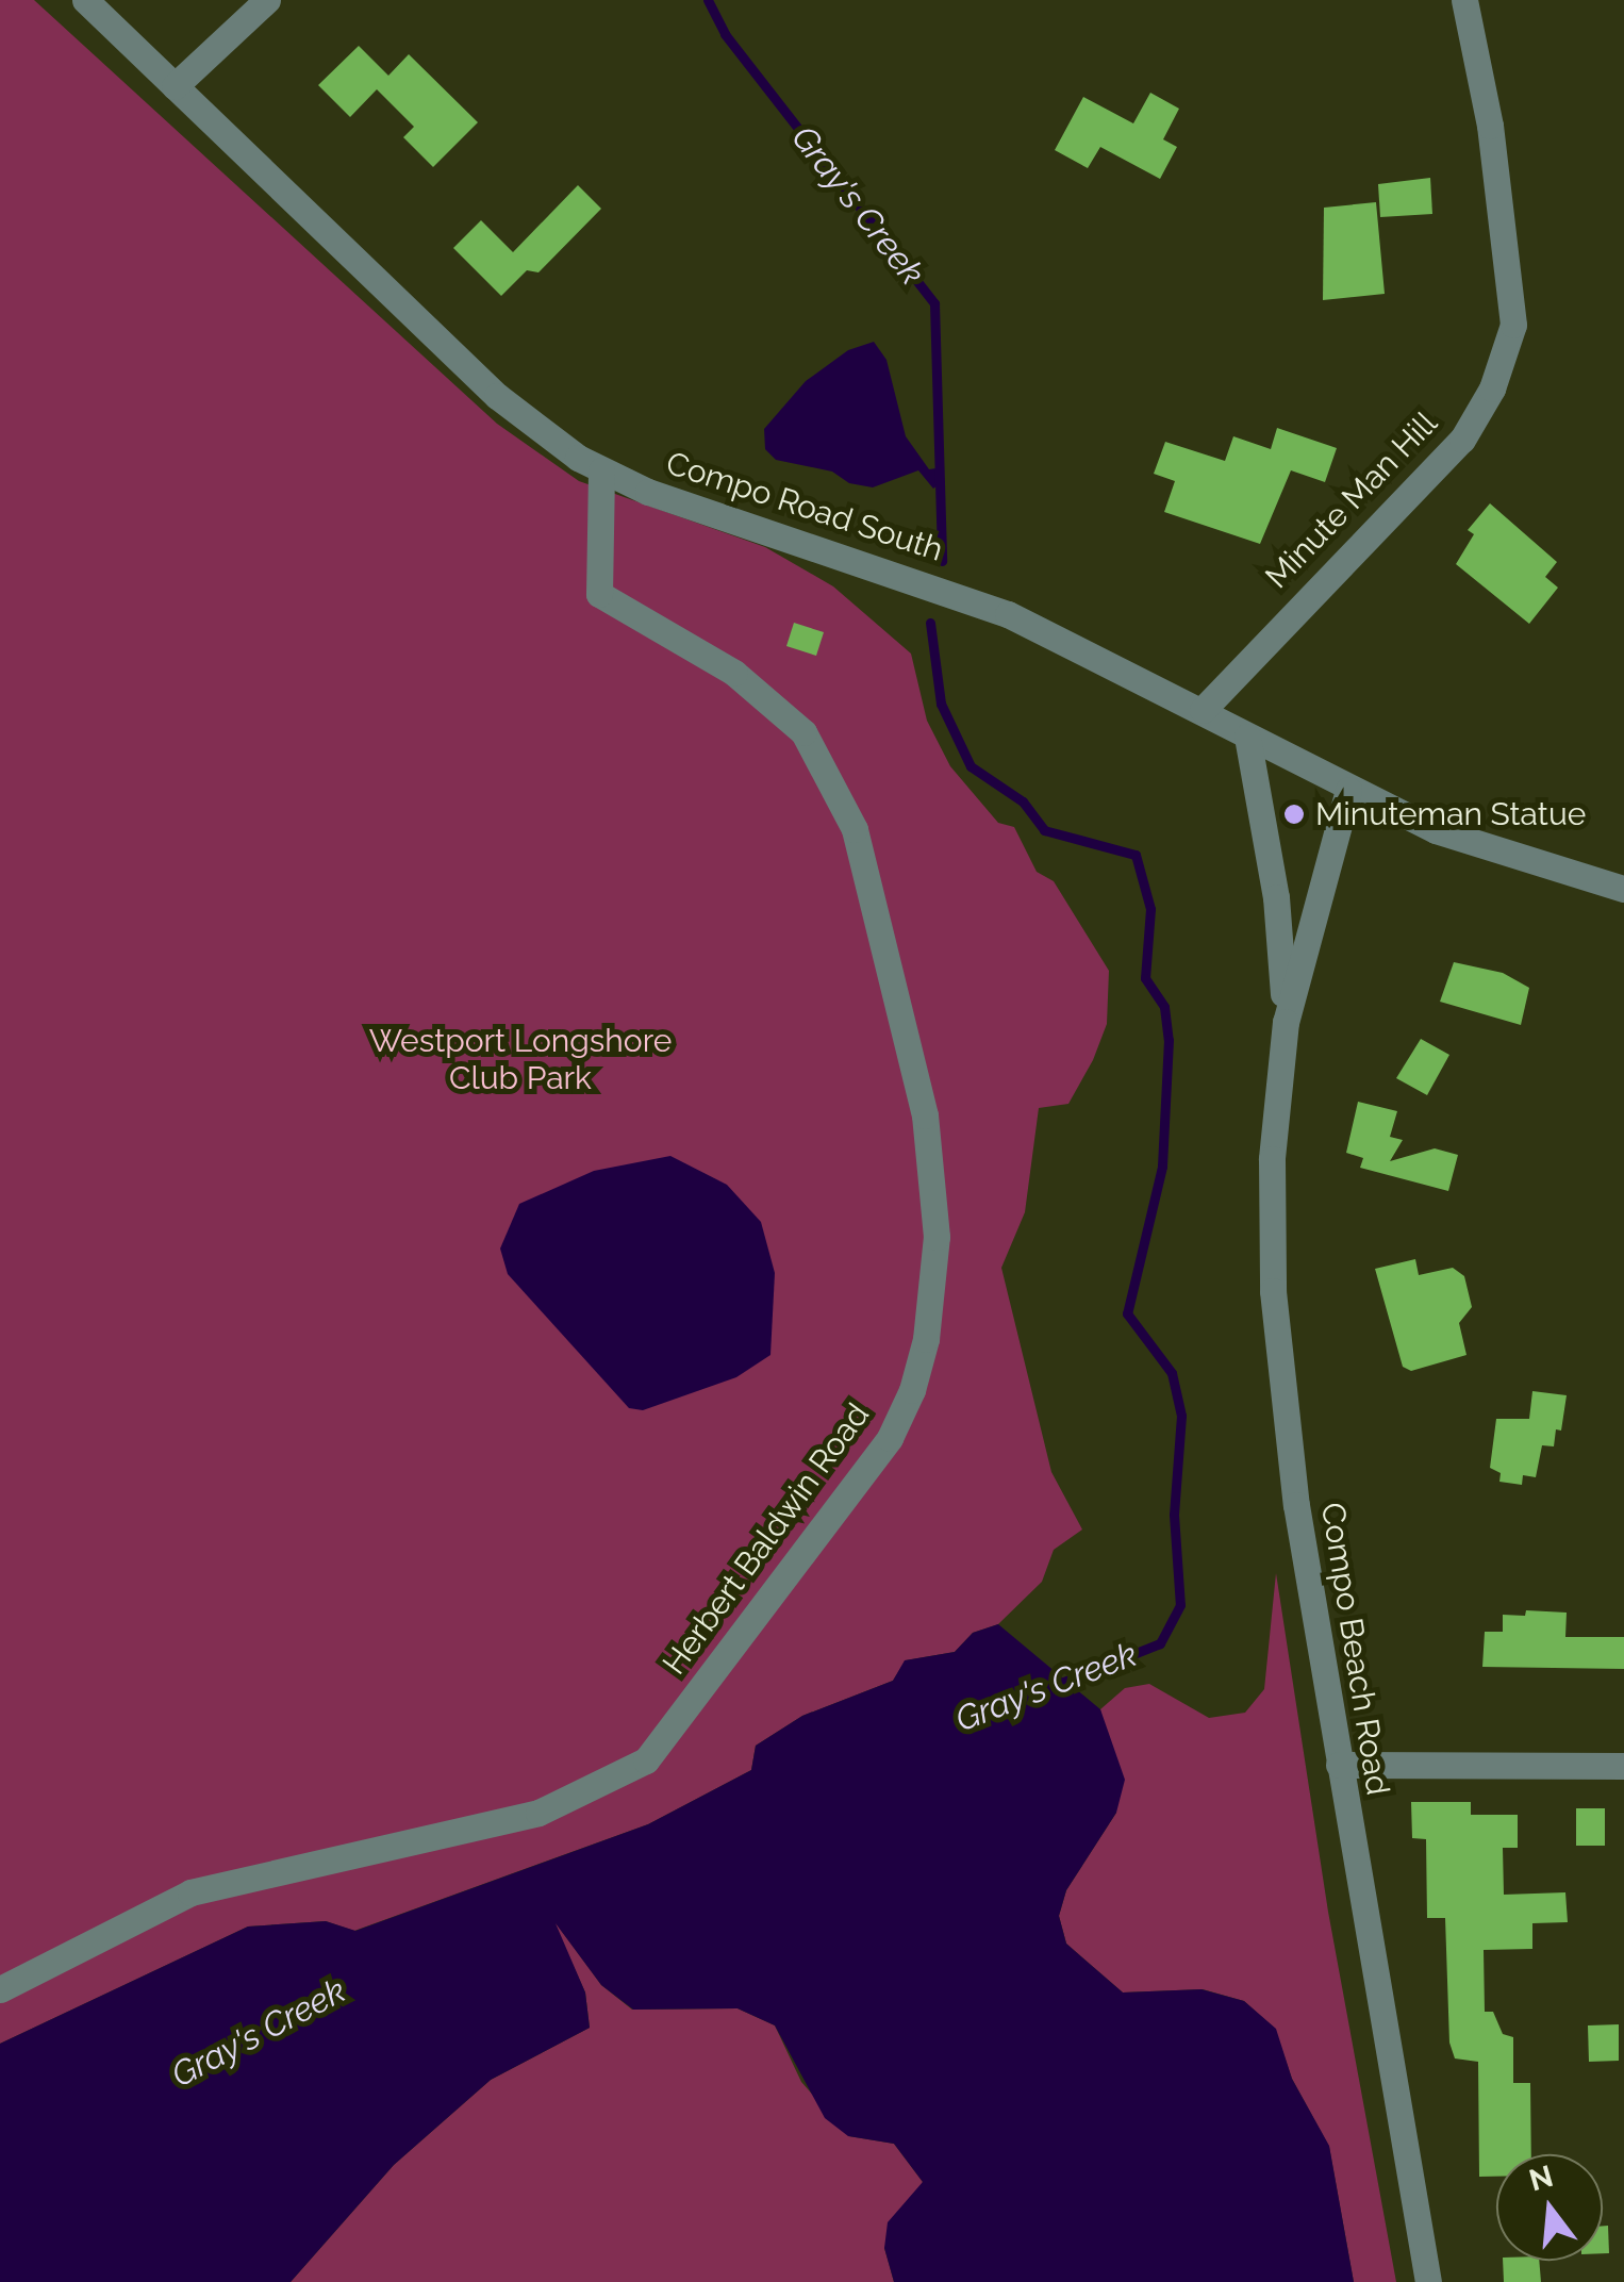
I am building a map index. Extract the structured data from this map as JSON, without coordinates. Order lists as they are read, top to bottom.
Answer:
{
  "streets": {
    "street": [
      "Minute Man Hill",
      "Compo Road South",
      "Herbert Baldwin Road",
      "Compo Beach Road"
    ]
  },
  "crossings": [
    ["Minute Man Hill", "Compo Road South"],
    ["Compo Road South", "Herbert Baldwin Road"],
    ["Compo Road South", "Compo Beach Road"]
  ],
  "water": ["Gray's Creek"],
  "parks": ["Westport Longshore Club Park"],
  "places": ["Minuteman Statue"],
  "north": "top"
}
